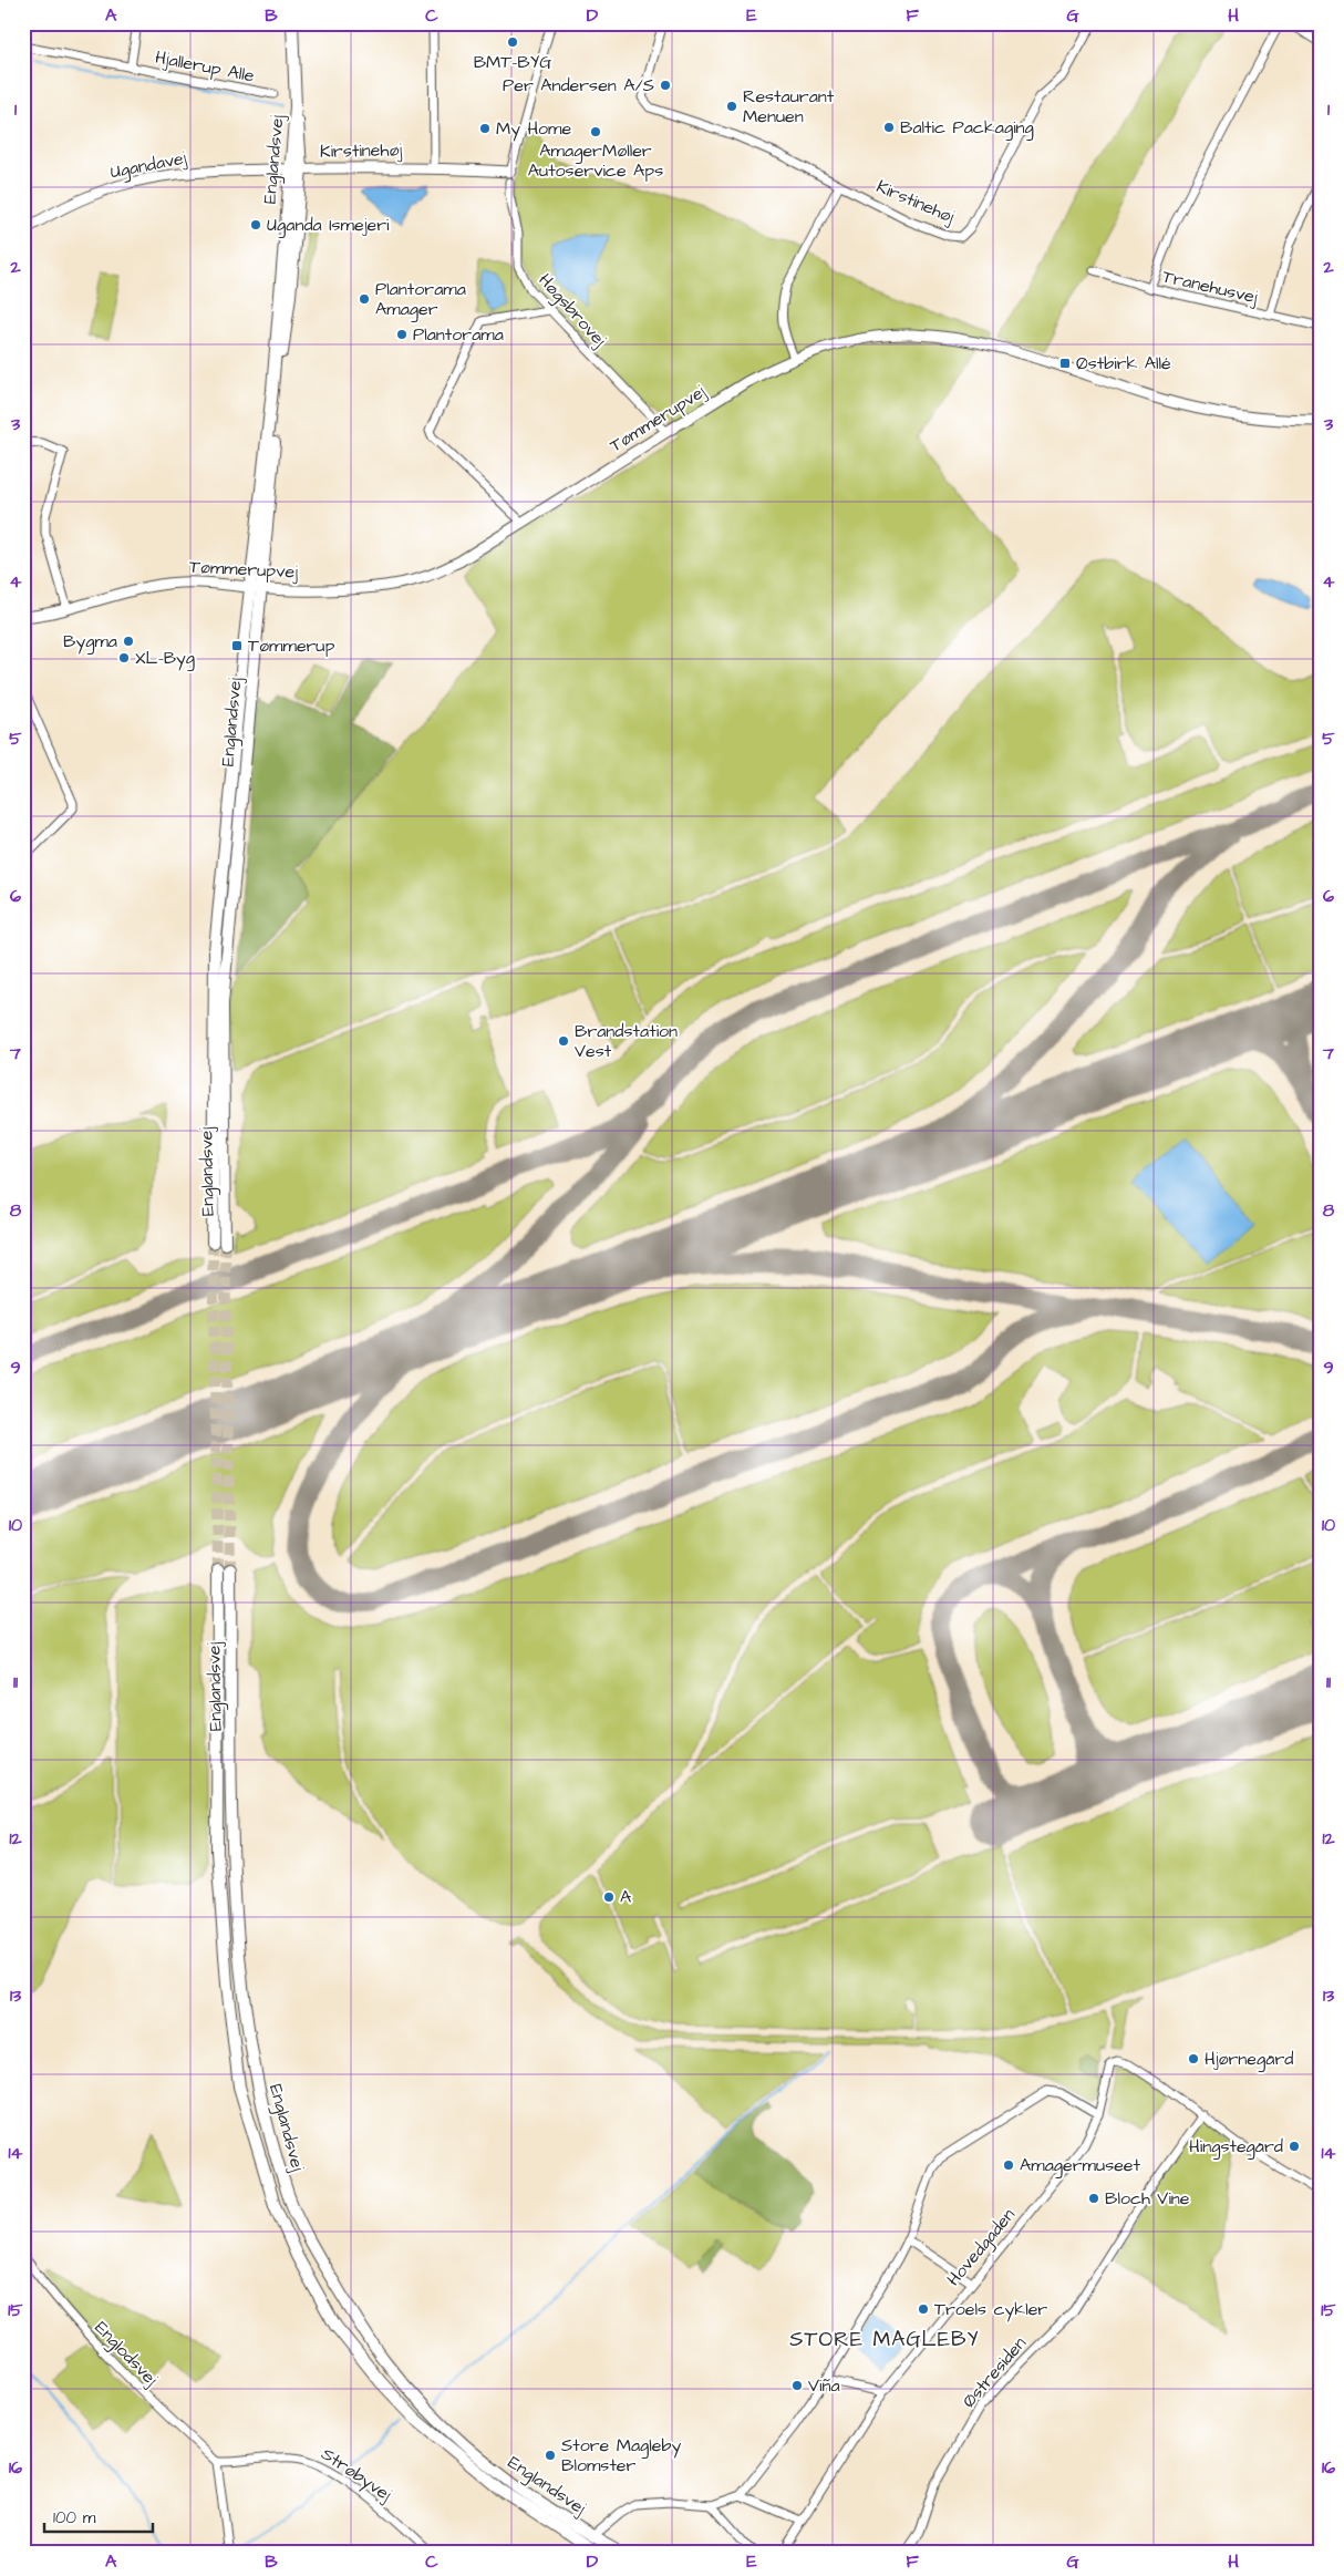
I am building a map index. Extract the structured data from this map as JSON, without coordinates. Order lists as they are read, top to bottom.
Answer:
{
  "streets": {
    "main road": ["Englandsvej"],
    "street": [
      "Hjallerup Alle",
      "Kirstinehøj",
      "Ugandavej",
      "Tranehusvej",
      "Høgsbrovej",
      "Tømmerupvej",
      "Hovedgaden",
      "Englodsvej",
      "Østresiden",
      "Strøbyvej"
    ]
  },
  "crossings": [
    ["Kirstinehøj", "Englandsvej"],
    ["Kirstinehøj", "Ugandavej"],
    ["Kirstinehøj", "Høgsbrovej"],
    ["Englandsvej", "Ugandavej"],
    ["Englandsvej", "Tømmerupvej"],
    ["Høgsbrovej", "Tømmerupvej"],
    ["Hovedgaden", "Østresiden"],
    ["Englodsvej", "Strøbyvej"]
  ],
  "districts": ["STORE MAGLEBY"],
  "places": {
    "other": [
      "BMT-BYG",
      "Per Andersen A/S",
      "Restaurant Menuen",
      "Baltic Packaging",
      "My Home",
      "AmagerMøller Autoservice Aps",
      "Uganda Ismejeri",
      "Plantorama Amager",
      "Plantorama",
      "Bygma",
      "XL-Byg",
      "Brandstation Vest",
      "A",
      "Hjørnegård",
      "Hingstegård",
      "Amagermuseet",
      "Bloch Vine",
      "Troels cykler",
      "Viña",
      "Store Magleby Blomster"
    ],
    "transit": ["Østbirk Allé", "Tømmerup"]
  },
  "scale_bar": "100 m",
  "grid": {
    "columns": [
      "A",
      "B",
      "C",
      "D",
      "E",
      "F",
      "G",
      "H"
    ],
    "rows": [
      "1",
      "2",
      "3",
      "4",
      "5",
      "6",
      "7",
      "8",
      "9",
      "10",
      "11",
      "12",
      "13",
      "14",
      "15",
      "16"
    ]
  }
}
